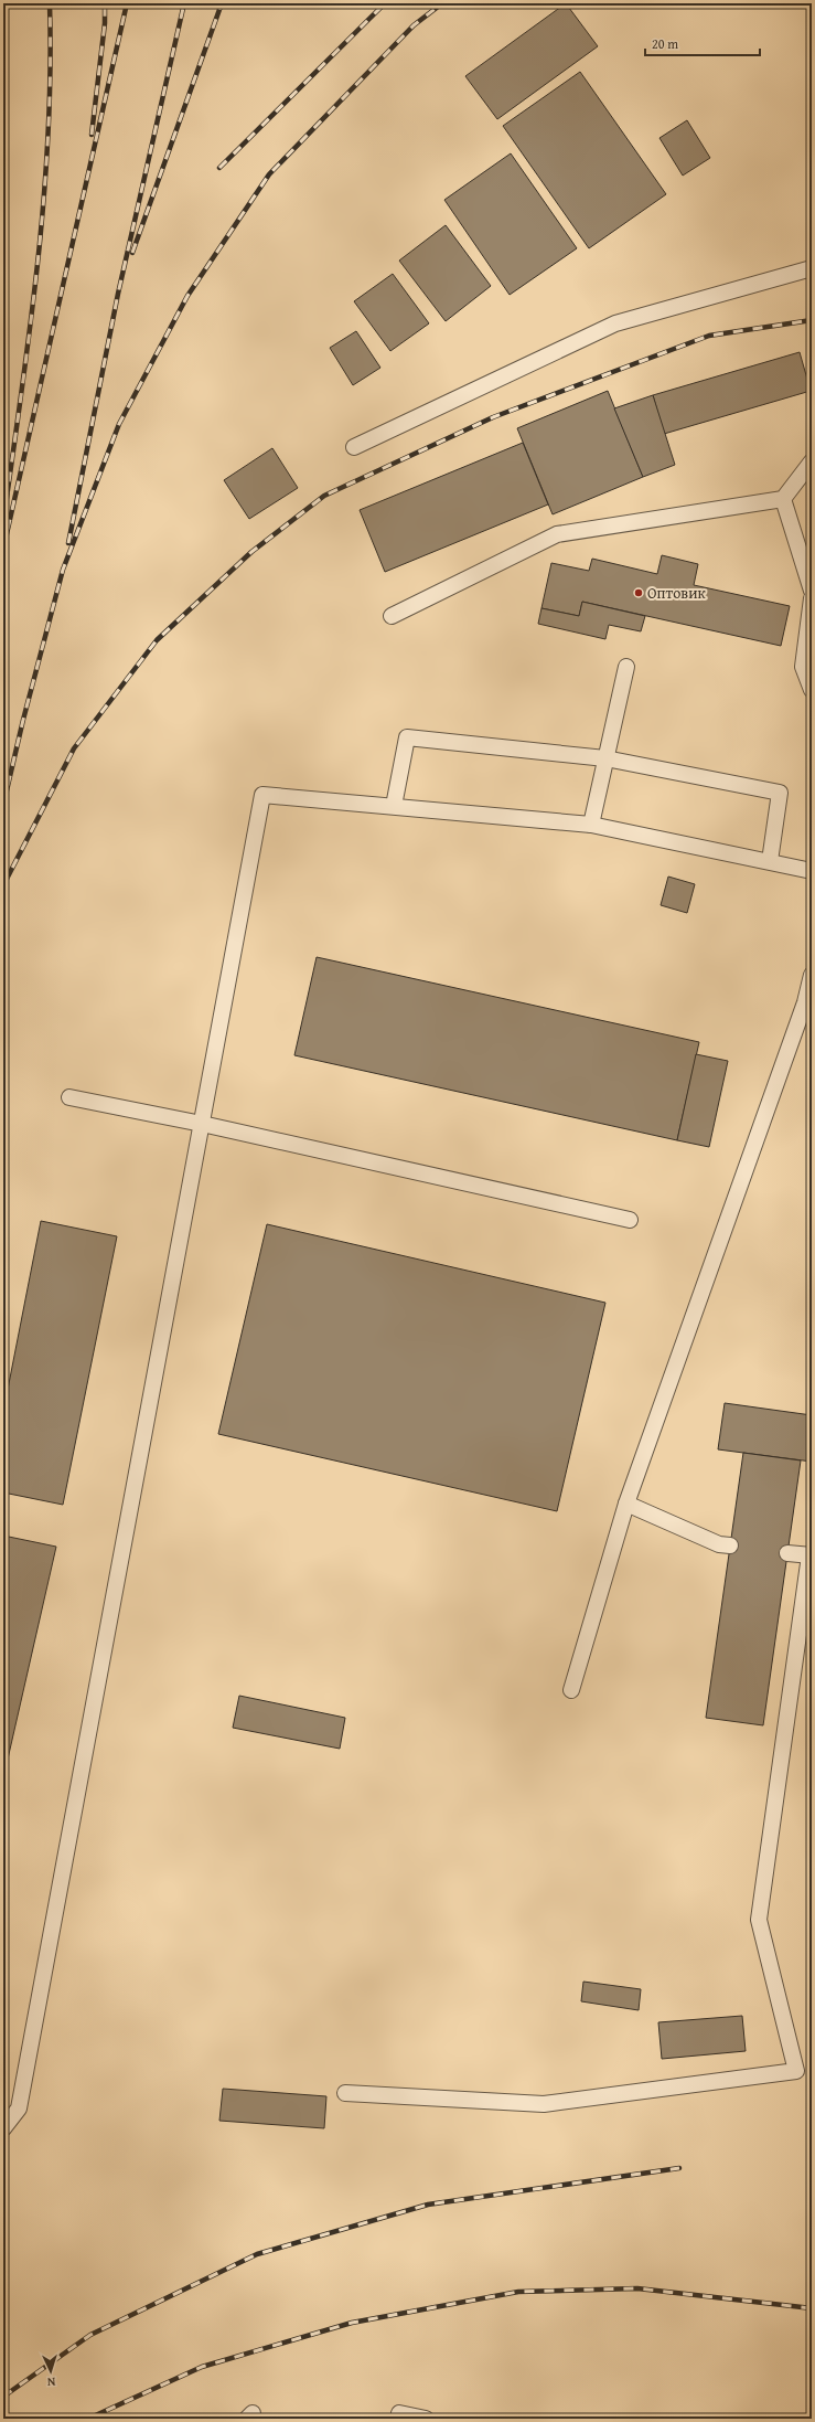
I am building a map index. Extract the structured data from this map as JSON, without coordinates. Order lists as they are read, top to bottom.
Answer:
{
  "places": ["Оптовик"],
  "scale_bar": "20 m",
  "north": "bottom"
}
